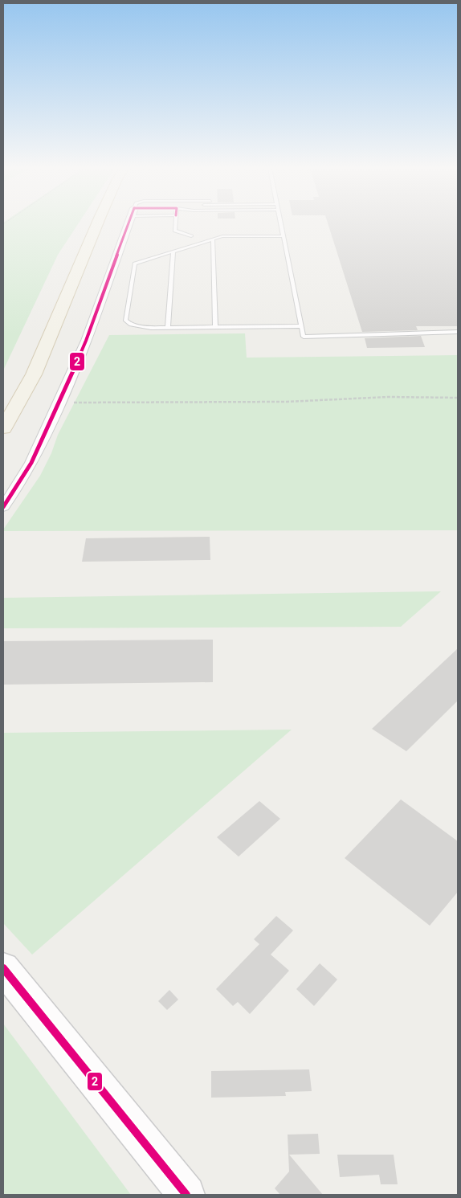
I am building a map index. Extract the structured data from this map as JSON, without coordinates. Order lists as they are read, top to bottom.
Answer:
{
  "lines": ["transit line 2"]
}
